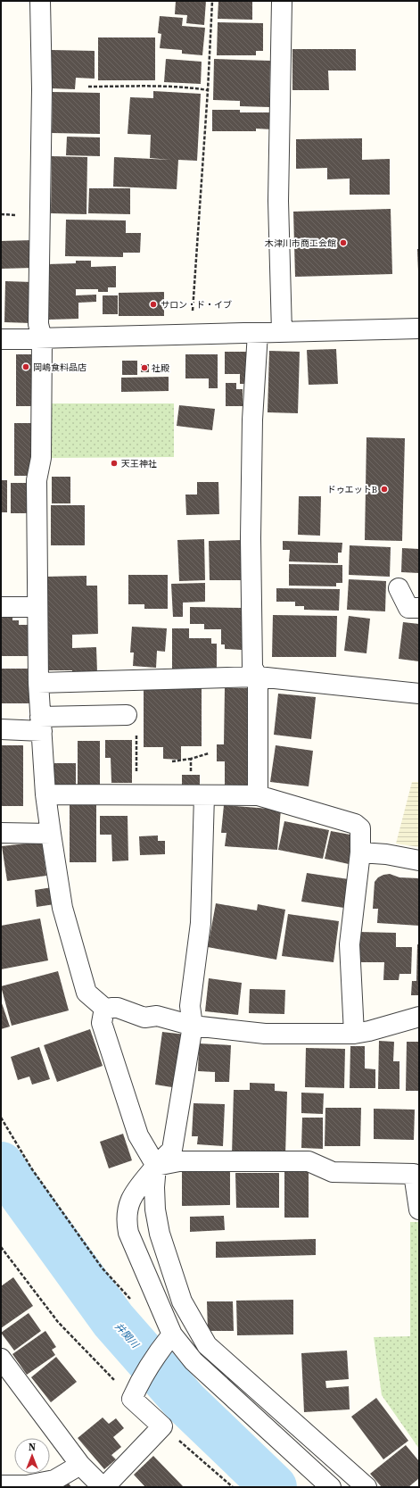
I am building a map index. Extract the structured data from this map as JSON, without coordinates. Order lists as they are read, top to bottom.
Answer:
{
  "water": ["井関川"],
  "places": [
    "木津川市商工会館",
    "サロン・ド・イブ",
    "岡嶋食料品店",
    "社殿",
    "天王神社",
    "ドゥエットB"
  ],
  "north": "top"
}
